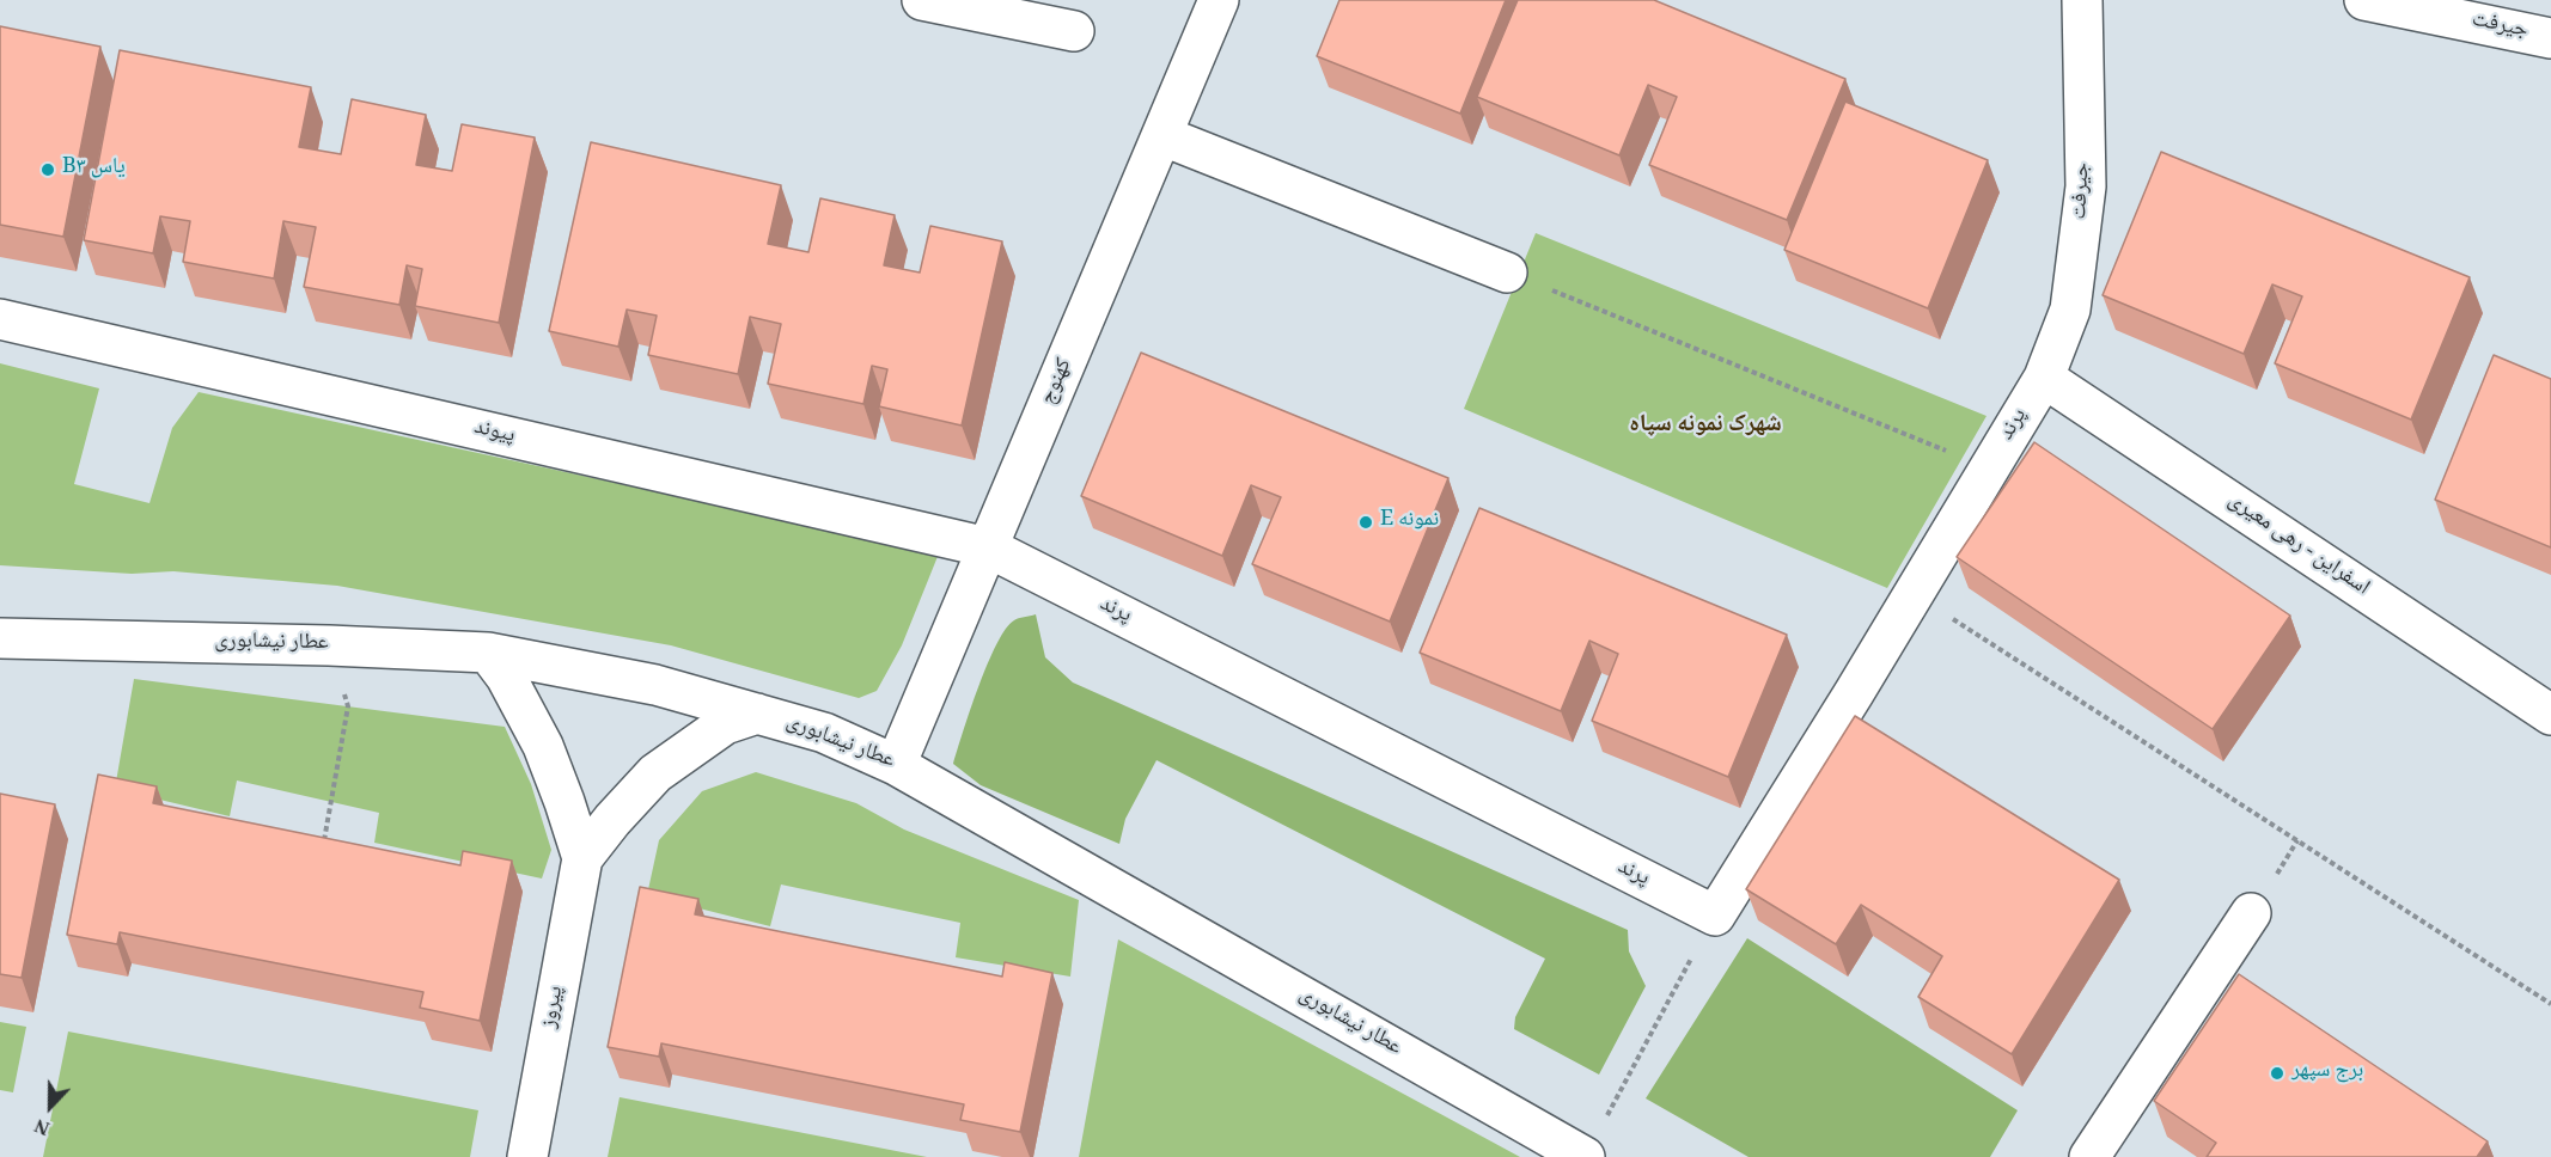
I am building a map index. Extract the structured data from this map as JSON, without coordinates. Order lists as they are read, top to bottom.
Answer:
{
  "streets": {
    "street": [
      "جيرفت",
      "جیرفت",
      "كهنوج",
      "پرند",
      "پیوند",
      "اسفراين - رهی معیری",
      "عطار نیشابوری",
      "پیروز"
    ]
  },
  "crossings": [
    ["جیرفت", "پرند"],
    ["جیرفت", "اسفراين - رهی معیری"],
    ["كهنوج", "پرند"],
    ["كهنوج", "پیوند"],
    ["كهنوج", "عطار نیشابوری"],
    ["پرند", "پیوند"],
    ["پرند", "اسفراين - رهی معیری"],
    ["عطار نیشابوری", "پیروز"]
  ],
  "districts": ["شهرک نمونه سپاه"],
  "places": ["B۳ یاس", "E نمونه", "برج سپهر"],
  "north": "bottom"
}
